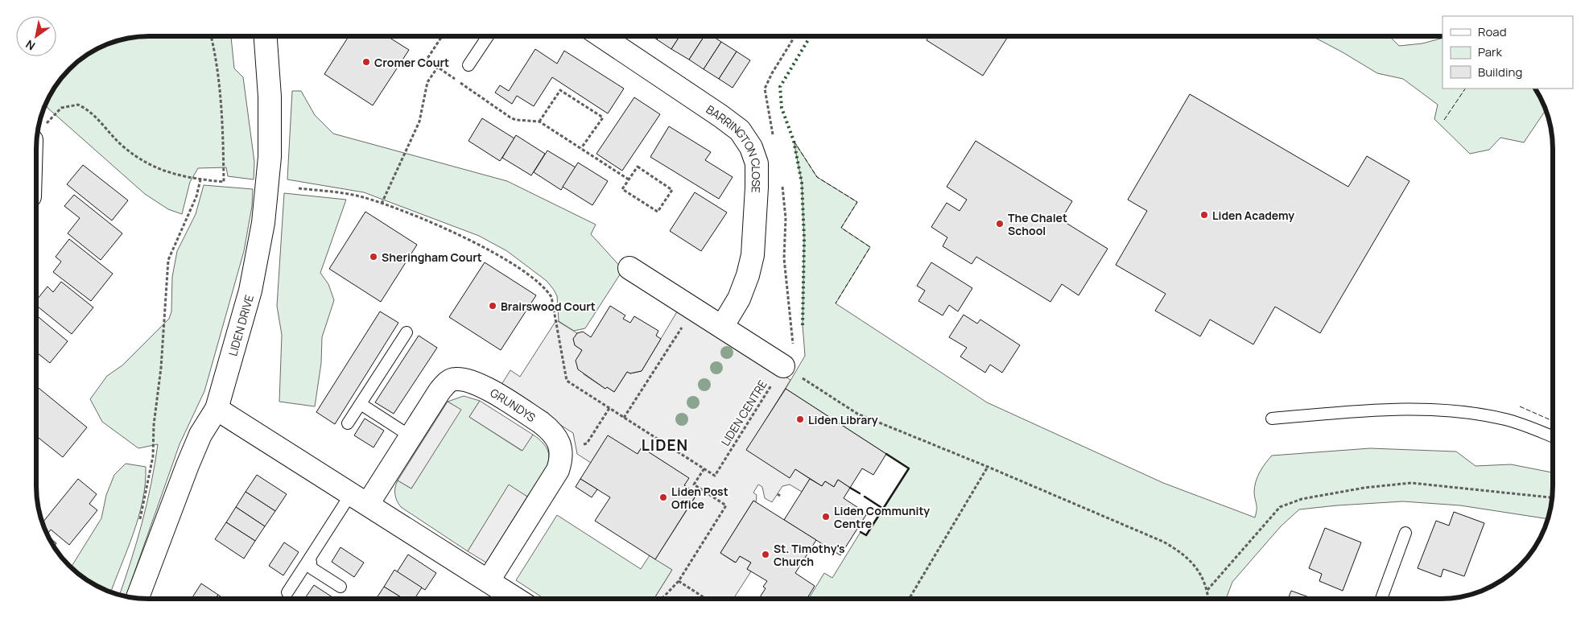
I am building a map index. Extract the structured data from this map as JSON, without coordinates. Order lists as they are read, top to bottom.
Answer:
{
  "streets": {
    "street": ["BARRINGTON CLOSE", "LIDEN DRIVE", "GRUNDYS"],
    "path": ["LIDEN CENTRE"]
  },
  "districts": ["LIDEN"],
  "places": [
    "Cromer Court",
    "Liden Academy",
    "The Chalet School",
    "Sheringham Court",
    "Brairswood Court",
    "Liden Library",
    "Liden Post Office",
    "Liden Community Centre",
    "St. Timothy's Church"
  ],
  "legend": ["Road", "Park", "Building"],
  "north": "bottom left"
}
